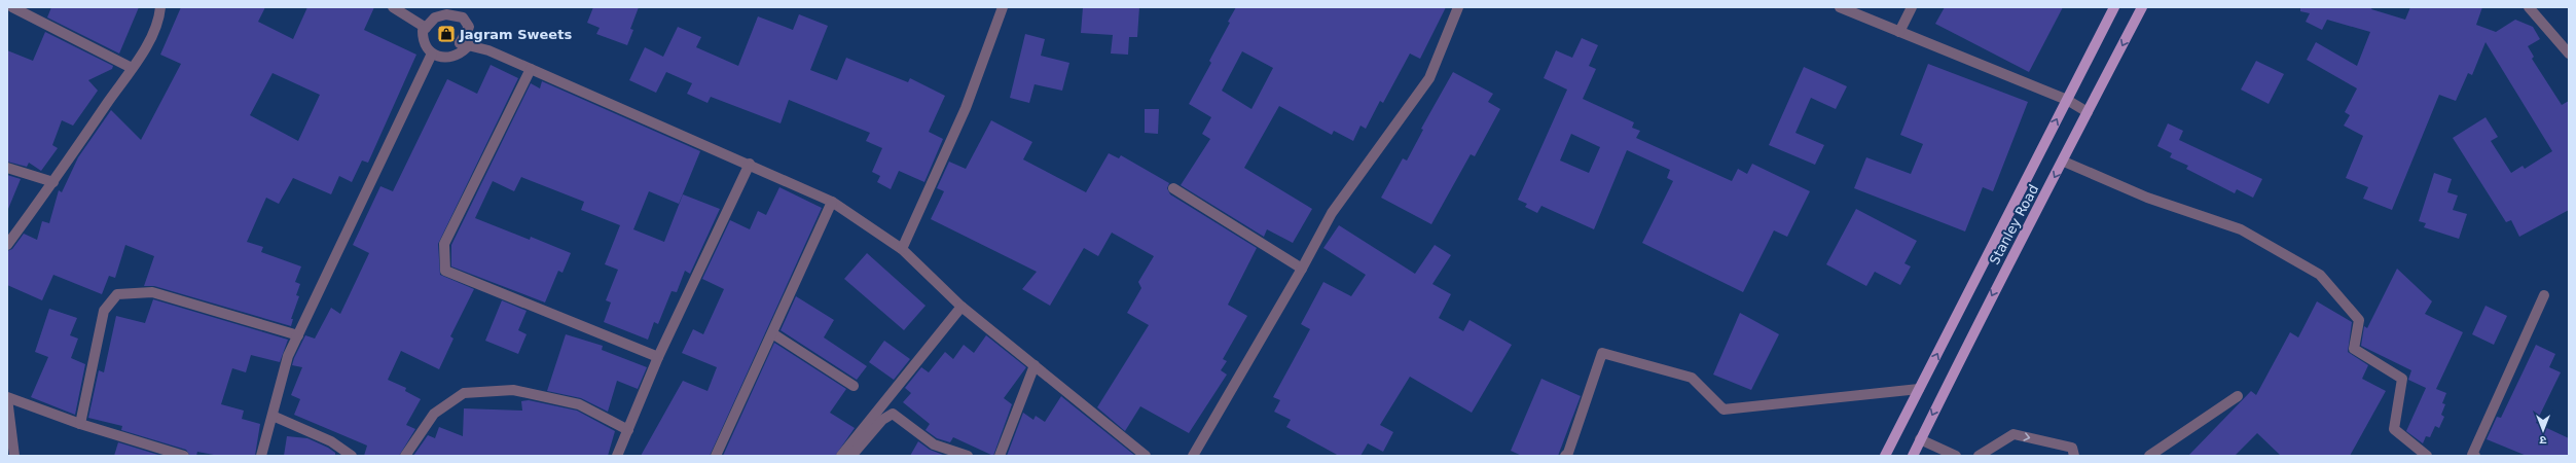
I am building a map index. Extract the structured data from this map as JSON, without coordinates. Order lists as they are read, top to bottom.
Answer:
{
  "streets": {
    "main road": ["Stanley Road"]
  },
  "places": {
    "shop": ["Jagram Sweets"]
  },
  "north": "bottom"
}
